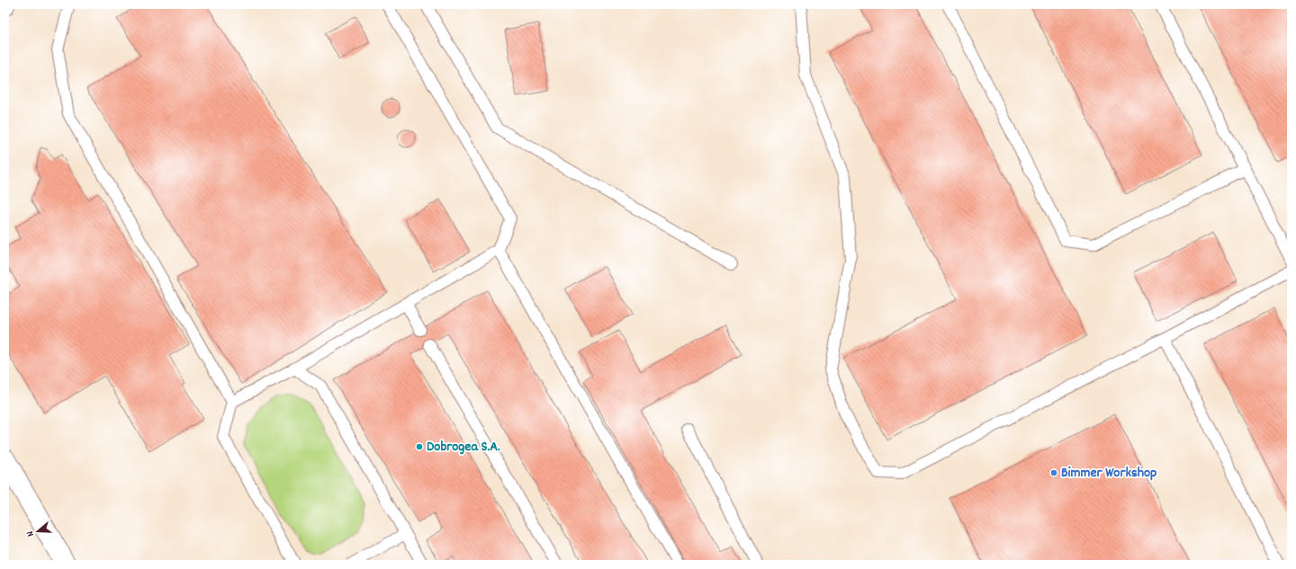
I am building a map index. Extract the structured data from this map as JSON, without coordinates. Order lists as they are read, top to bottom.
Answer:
{
  "places": ["Dobrogea S.A.", "Bimmer Workshop"],
  "north": "left"
}
